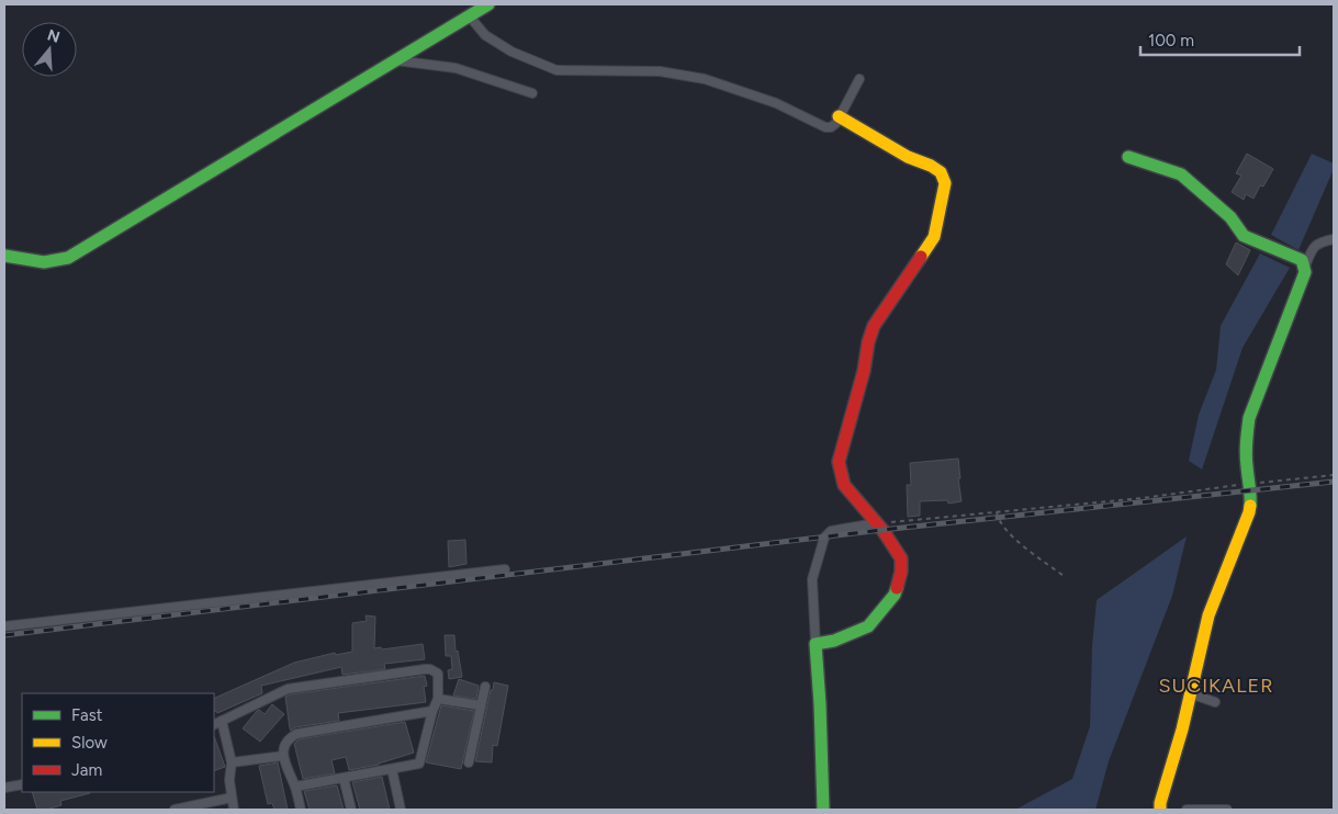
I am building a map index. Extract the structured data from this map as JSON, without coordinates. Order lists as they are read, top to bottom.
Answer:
{
  "districts": ["SUCIKALER"],
  "legend": ["Fast", "Slow", "Jam"],
  "scale_bar": "100 m",
  "north": "top"
}
